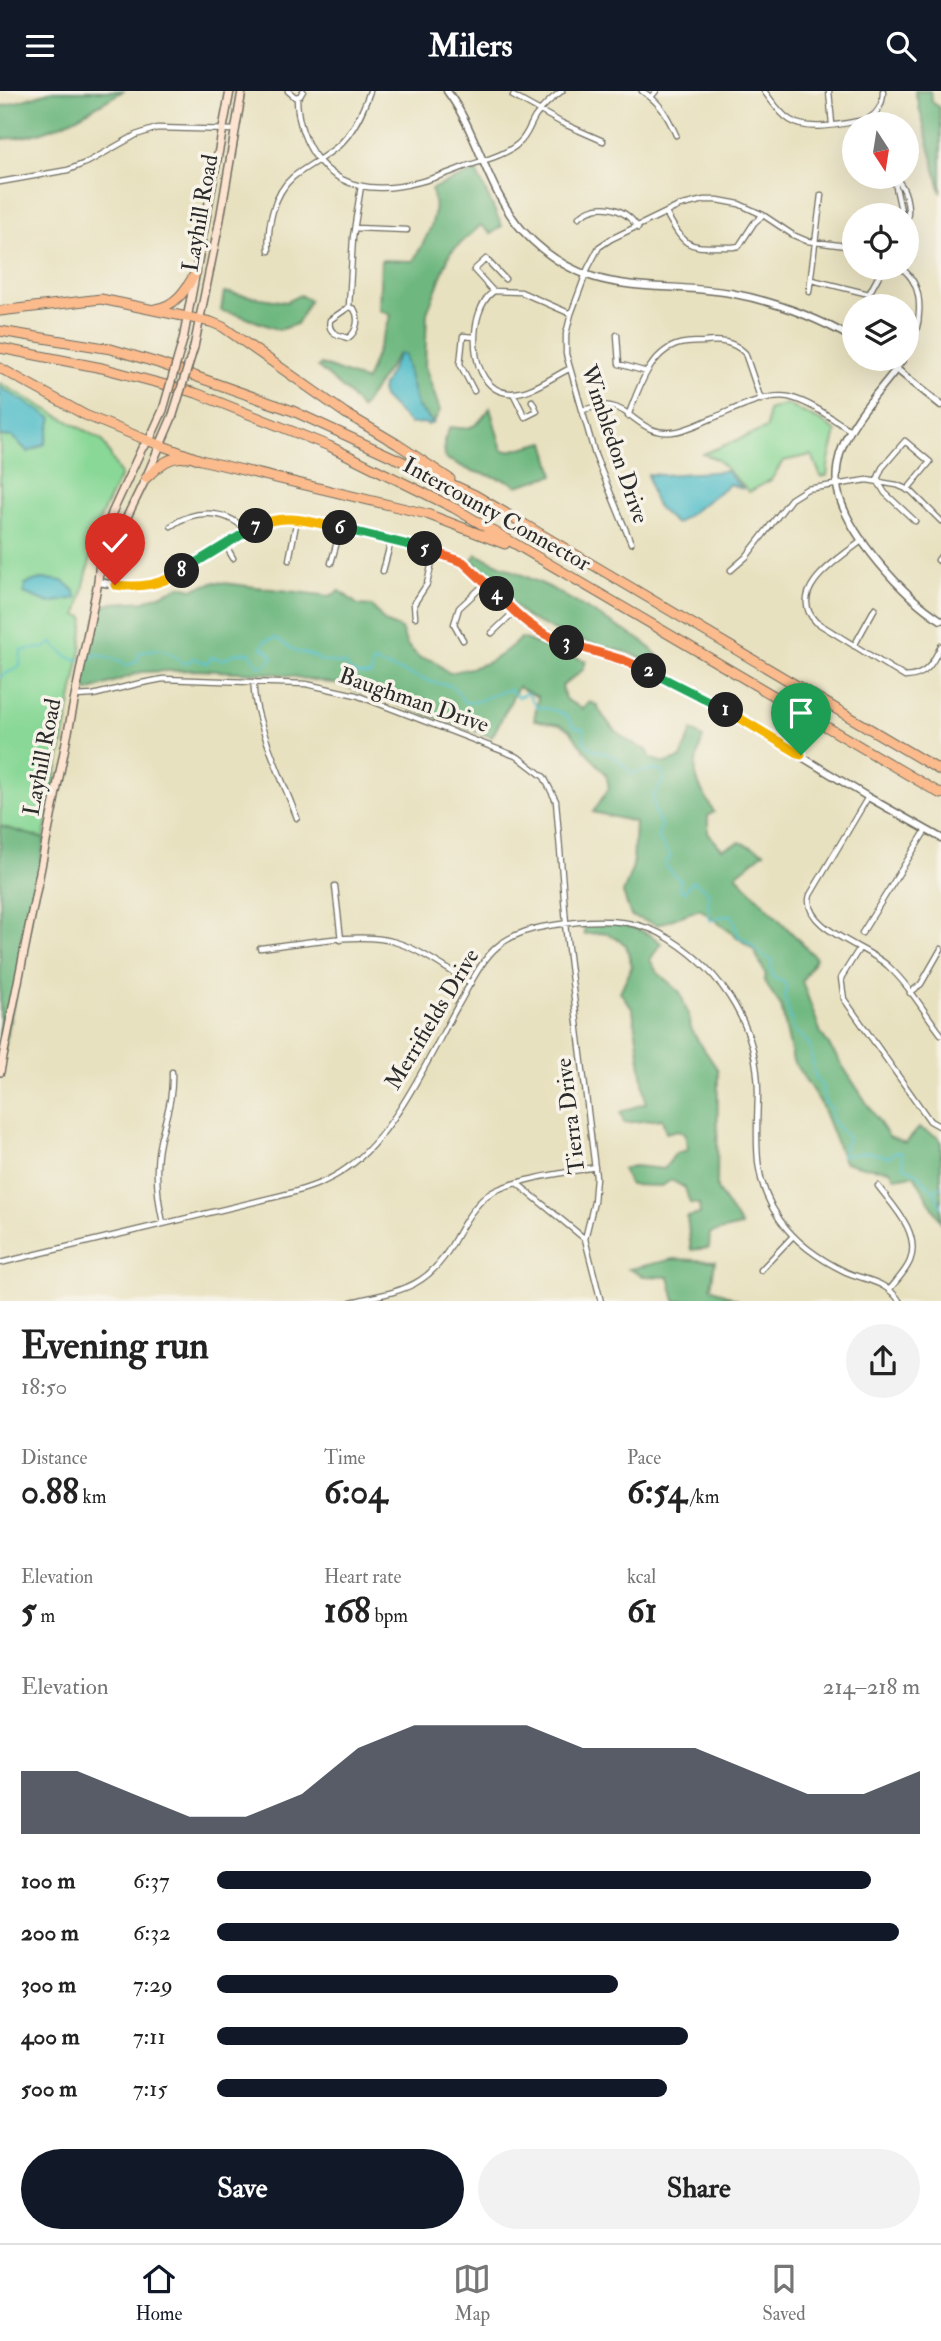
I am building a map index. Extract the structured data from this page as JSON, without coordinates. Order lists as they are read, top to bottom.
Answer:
{
  "streets": {
    "highway": ["Intercounty Connector"],
    "main road": ["Layhill Road"],
    "street": [
      "Wimbledon Drive",
      "Baughman Drive",
      "Merrifields Drive",
      "Tierra Drive"
    ]
  },
  "crossings": [
    ["Layhill Road", "Baughman Drive"],
    ["Baughman Drive", "Merrifields Drive"],
    ["Baughman Drive", "Tierra Drive"],
    ["Merrifields Drive", "Tierra Drive"]
  ],
  "north": "bottom",
  "page": {
    "header": "Milers",
    "pins": [
      "7",
      "6",
      "5",
      "8",
      "4",
      "3",
      "2",
      "1"
    ],
    "heading": ["Evening run", "18:50"],
    "stats": [
      ["Distance", "0.88 km"],
      ["Time", "6:04"],
      ["Pace", "6:54 /km"],
      ["Elevation", "5 m"],
      ["Heart rate", "168 bpm"],
      ["kcal", "61"]
    ],
    "chart": ["Elevation", "214–218 m"],
    "list": [
      {
        "name": "100 m",
        "note": "6:37"
      },
      {
        "name": "200 m",
        "note": "6:32"
      },
      {
        "name": "300 m",
        "note": "7:29"
      },
      {
        "name": "400 m",
        "note": "7:11"
      },
      {
        "name": "500 m",
        "note": "7:15"
      }
    ],
    "buttons": ["Save", "Share"],
    "tabs": ["Home", "Map", "Saved"]
  }
}
